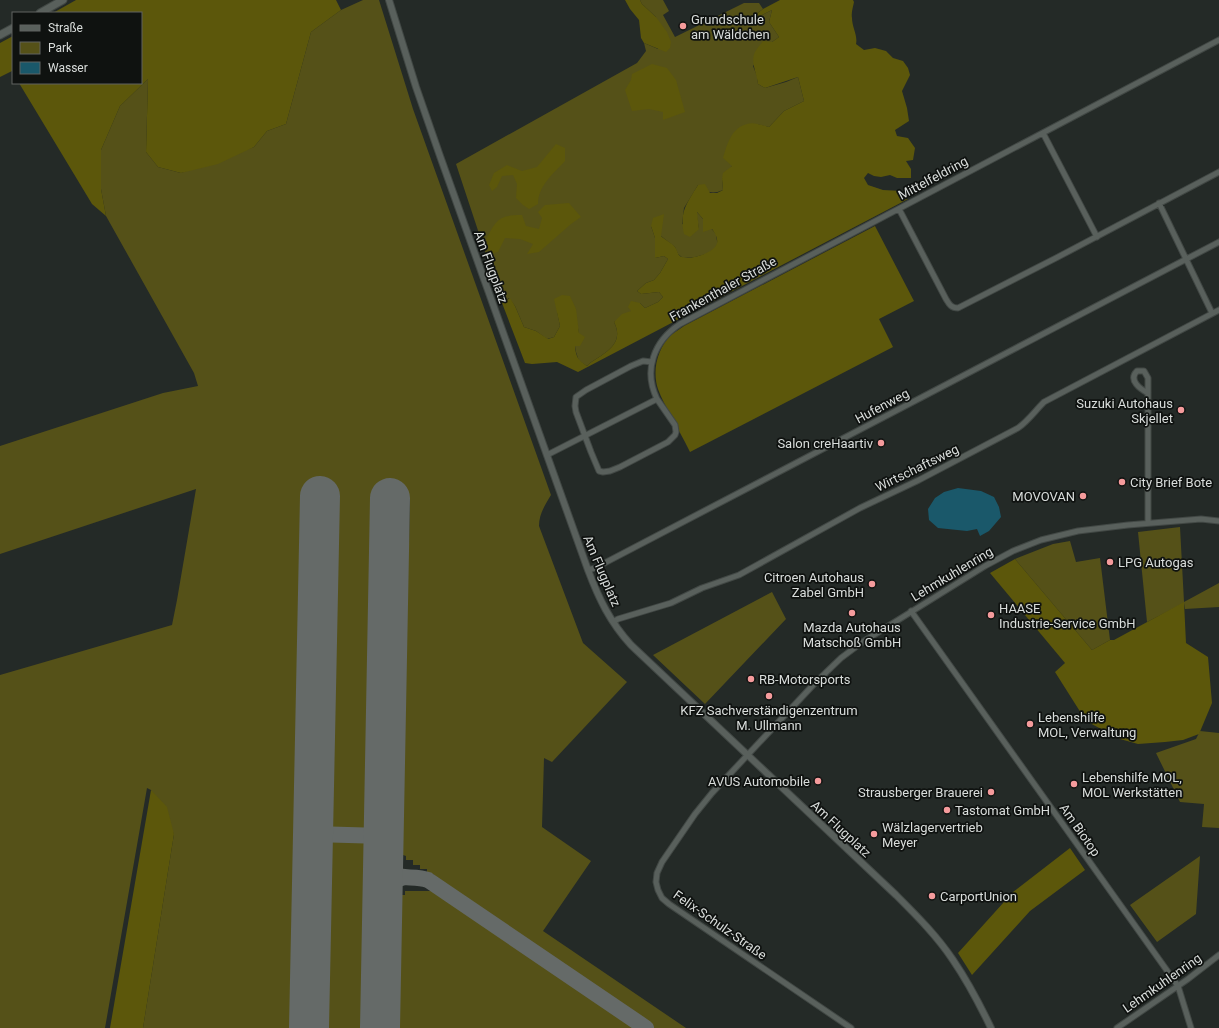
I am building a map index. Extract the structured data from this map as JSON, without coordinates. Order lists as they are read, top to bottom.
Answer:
{
  "streets": {
    "street": [
      "Mittelfeldring",
      "Am Flugplatz",
      "Frankenthaler Straße",
      "Hufenweg",
      "Wirtschaftsweg",
      "Lehmkuhlenring",
      "Am Biotop",
      "Felix-Schulz-Straße"
    ]
  },
  "crossings": [
    ["Mittelfeldring", "Frankenthaler Straße"],
    ["Am Flugplatz", "Hufenweg"],
    ["Am Flugplatz", "Wirtschaftsweg"],
    ["Am Flugplatz", "Lehmkuhlenring"],
    ["Am Flugplatz", "Felix-Schulz-Straße"],
    ["Lehmkuhlenring", "Am Biotop"],
    ["Lehmkuhlenring", "Felix-Schulz-Straße"]
  ],
  "places": [
    "Grundschule am Wäldchen",
    "Suzuki Autohaus Skjellet",
    "Salon creHaartiv",
    "City Brief Bote",
    "MOVOVAN",
    "LPG Autogas",
    "Citroen Autohaus Zabel GmbH",
    "Mazda Autohaus Matschoß GmbH",
    "HAASE Industrie-Service GmbH",
    "RB-Motorsports",
    "KFZ Sachverständigenzentrum M. Ullmann",
    "Lebenshilfe MOL, Verwaltung",
    "AVUS Automobile",
    "Lebenshilfe MOL, MOL Werkstätten",
    "Strausberger Brauerei",
    "Tastomat GmbH",
    "Wälzlagervertrieb Meyer",
    "CarportUnion"
  ],
  "legend": ["Straße", "Park", "Wasser"]
}
